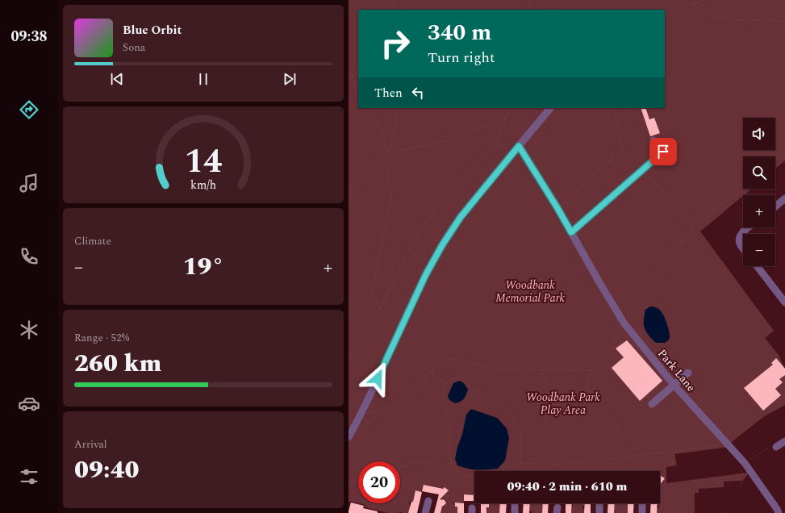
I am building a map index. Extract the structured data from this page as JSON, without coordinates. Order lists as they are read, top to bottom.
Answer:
{
  "streets": {
    "street": ["Park Lane"]
  },
  "parks": ["Woodbank Memorial Park", "Woodbank Park Play Area"],
  "page": {
    "tabs": "09:38",
    "turn": ["340 m", "Turn right"],
    "song": ["Blue Orbit", "Sona"],
    "then": "Then",
    "map_buttons": ["+", "−"],
    "tile": [
      "Climate",
      ["Range · 52%", "260 km"],
      ["Arrival", "09:40"]
    ],
    "heat": ["−", "19°", "+"],
    "limit": "20",
    "trip": "09:40 · 2 min · 610 m",
    "gauge": ["14", "km/h"]
  }
}
